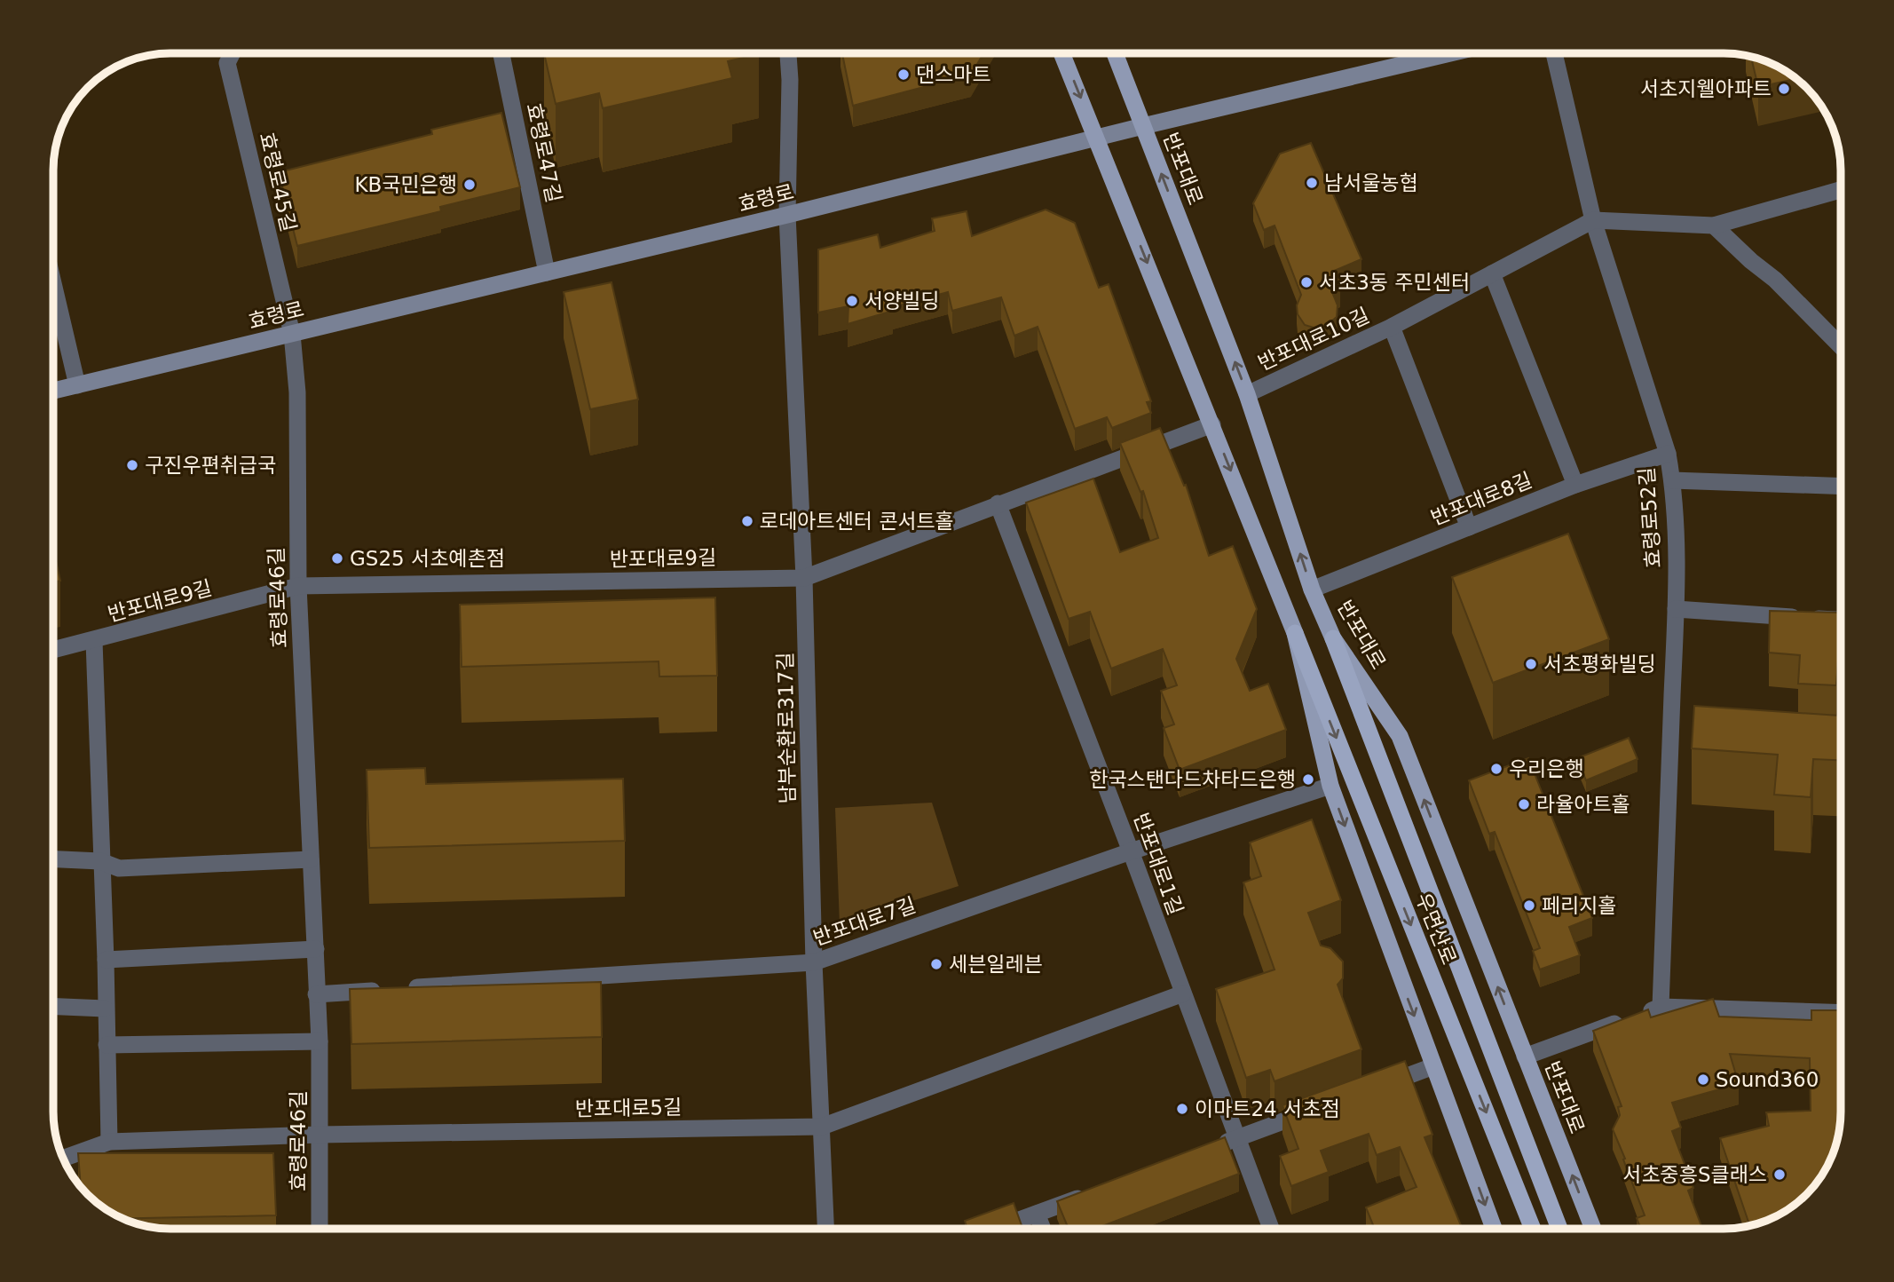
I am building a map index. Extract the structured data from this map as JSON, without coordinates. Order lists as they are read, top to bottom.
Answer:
{
  "streets": {
    "highway": ["우면산로"],
    "main road": ["반포대로", "효령로"],
    "street": [
      "효령로47길",
      "효령로45길",
      "반포대로10길",
      "반포대로8길",
      "효령로52길",
      "반포대로9길",
      "효령로46길",
      "남부순환로317길",
      "반포대로1길",
      "반포대로7길",
      "반포대로5길"
    ]
  },
  "crossings": [
    ["효령로47길", "효령로"],
    ["반포대로", "효령로"],
    ["반포대로", "반포대로10길"],
    ["반포대로", "반포대로8길"],
    ["반포대로", "우면산로"],
    ["효령로45길", "효령로"],
    ["효령로45길", "효령로46길"],
    ["효령로", "효령로46길"],
    ["효령로", "남부순환로317길"],
    ["반포대로10길", "효령로52길"],
    ["반포대로8길", "효령로52길"],
    ["반포대로9길", "효령로46길"],
    ["반포대로9길", "남부순환로317길"],
    ["반포대로9길", "반포대로1길"],
    ["반포대로9길", "반포대로5길"],
    ["효령로46길", "반포대로7길"],
    ["효령로46길", "반포대로5길"],
    ["남부순환로317길", "반포대로7길"],
    ["남부순환로317길", "반포대로5길"],
    ["반포대로1길", "반포대로7길"],
    ["반포대로1길", "반포대로5길"]
  ],
  "places": [
    "댄스마트",
    "서초지웰아파트",
    "남서울농협",
    "KB국민은행",
    "서초3동 주민센터",
    "서양빌딩",
    "구진우편취급국",
    "로데아트센터 콘서트홀",
    "GS25 서초예촌점",
    "서초평화빌딩",
    "우리은행",
    "한국스탠다드차타드은행",
    "라율아트홀",
    "페리지홀",
    "세븐일레븐",
    "Sound360",
    "이마트24 서초점",
    "서초중흥S클래스"
  ]
}
